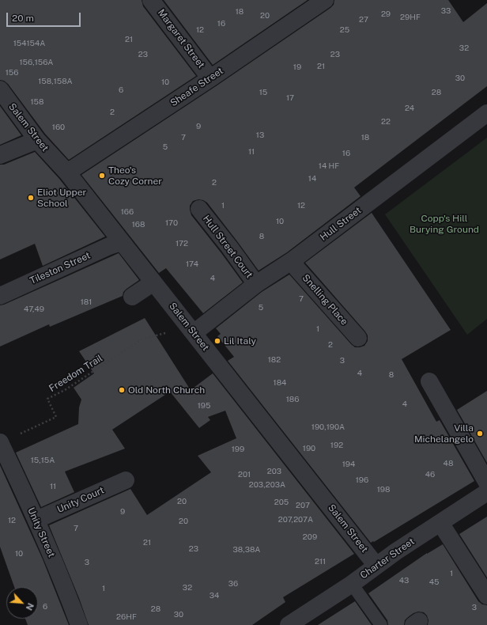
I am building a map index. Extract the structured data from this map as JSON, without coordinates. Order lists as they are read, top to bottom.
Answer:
{
  "streets": {
    "street": [
      "Margaret Street",
      "Sheafe Street",
      "Salem Street",
      "Hull Street",
      "Hull Street Court",
      "Tileston Street",
      "Snelling Place",
      "Unity Court",
      "Unity Street",
      "Charter Street"
    ],
    "path": ["Freedom Trail"]
  },
  "crossings": [
    ["Margaret Street", "Sheafe Street"],
    ["Sheafe Street", "Salem Street"],
    ["Salem Street", "Hull Street"],
    ["Salem Street", "Tileston Street"],
    ["Salem Street", "Charter Street"],
    ["Hull Street", "Hull Street Court"],
    ["Hull Street", "Snelling Place"],
    ["Unity Court", "Unity Street"]
  ],
  "parks": ["Copp's Hill Burying Ground"],
  "places": [
    "Theo's Cozy Corner",
    "Eliot Upper School",
    "Lil Italy",
    "Old North Church",
    "Villa Michelangelo"
  ],
  "house_numbers": [
    "33",
    "18",
    "29",
    "20",
    "29HF",
    "27",
    "16",
    "12",
    "25",
    "21",
    "154154A",
    "32",
    "23",
    "23",
    "156,156A",
    "21",
    "19",
    "156",
    "30",
    "158,158A",
    "10",
    "6",
    "15",
    "28",
    "17",
    "158",
    "24",
    "2",
    "22",
    "9",
    "160",
    "13",
    "7",
    "18",
    "5",
    "11",
    "16",
    "14 HF",
    "14",
    "2",
    "1",
    "12",
    "166",
    "10",
    "170",
    "168",
    "8",
    "172",
    "174",
    "4",
    "7",
    "181",
    "5",
    "47,49",
    "1",
    "2",
    "182",
    "3",
    "4",
    "8",
    "184",
    "186",
    "4",
    "195",
    "190,190A",
    "192",
    "190",
    "199",
    "15,15A",
    "48",
    "194",
    "203",
    "201",
    "46",
    "196",
    "203,203A",
    "11",
    "198",
    "20",
    "205",
    "207",
    "9",
    "207,207A",
    "12",
    "20",
    "7",
    "209",
    "21",
    "23",
    "38,38A",
    "10",
    "211",
    "3",
    "1",
    "43",
    "45",
    "36",
    "32",
    "1",
    "34",
    "6",
    "3",
    "28",
    "30",
    "26HF"
  ],
  "scale_bar": "20 m",
  "north": "bottom right"
}
